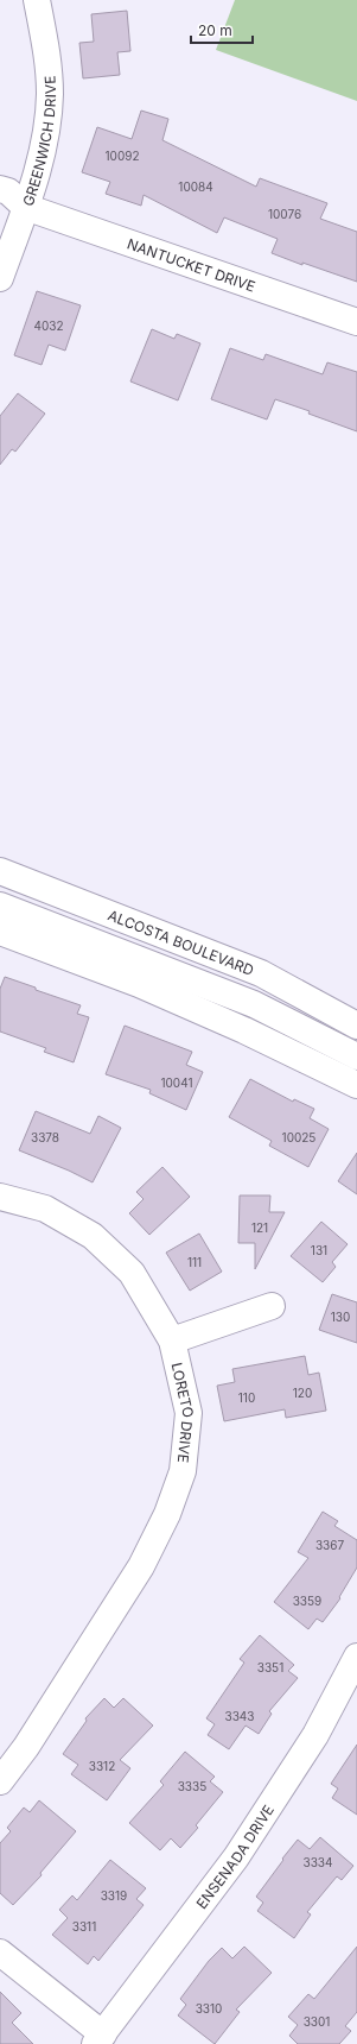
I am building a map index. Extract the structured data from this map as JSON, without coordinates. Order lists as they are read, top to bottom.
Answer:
{
  "streets": {
    "street": [
      "GREENWICH DRIVE",
      "NANTUCKET DRIVE",
      "ALCOSTA BOULEVARD",
      "LORETO DRIVE",
      "ENSENADA DRIVE"
    ]
  },
  "crossings": [
    ["GREENWICH DRIVE", "NANTUCKET DRIVE"]
  ],
  "house_numbers": [
    "10092",
    "10084",
    "10076",
    "4032",
    "10041",
    "3378",
    "10025",
    "121",
    "131",
    "111",
    "130",
    "120",
    "110",
    "3367",
    "3359",
    "3351",
    "3343",
    "3312",
    "3335",
    "3334",
    "3319",
    "3311",
    "3310",
    "3301"
  ],
  "scale_bar": "20 m"
}
